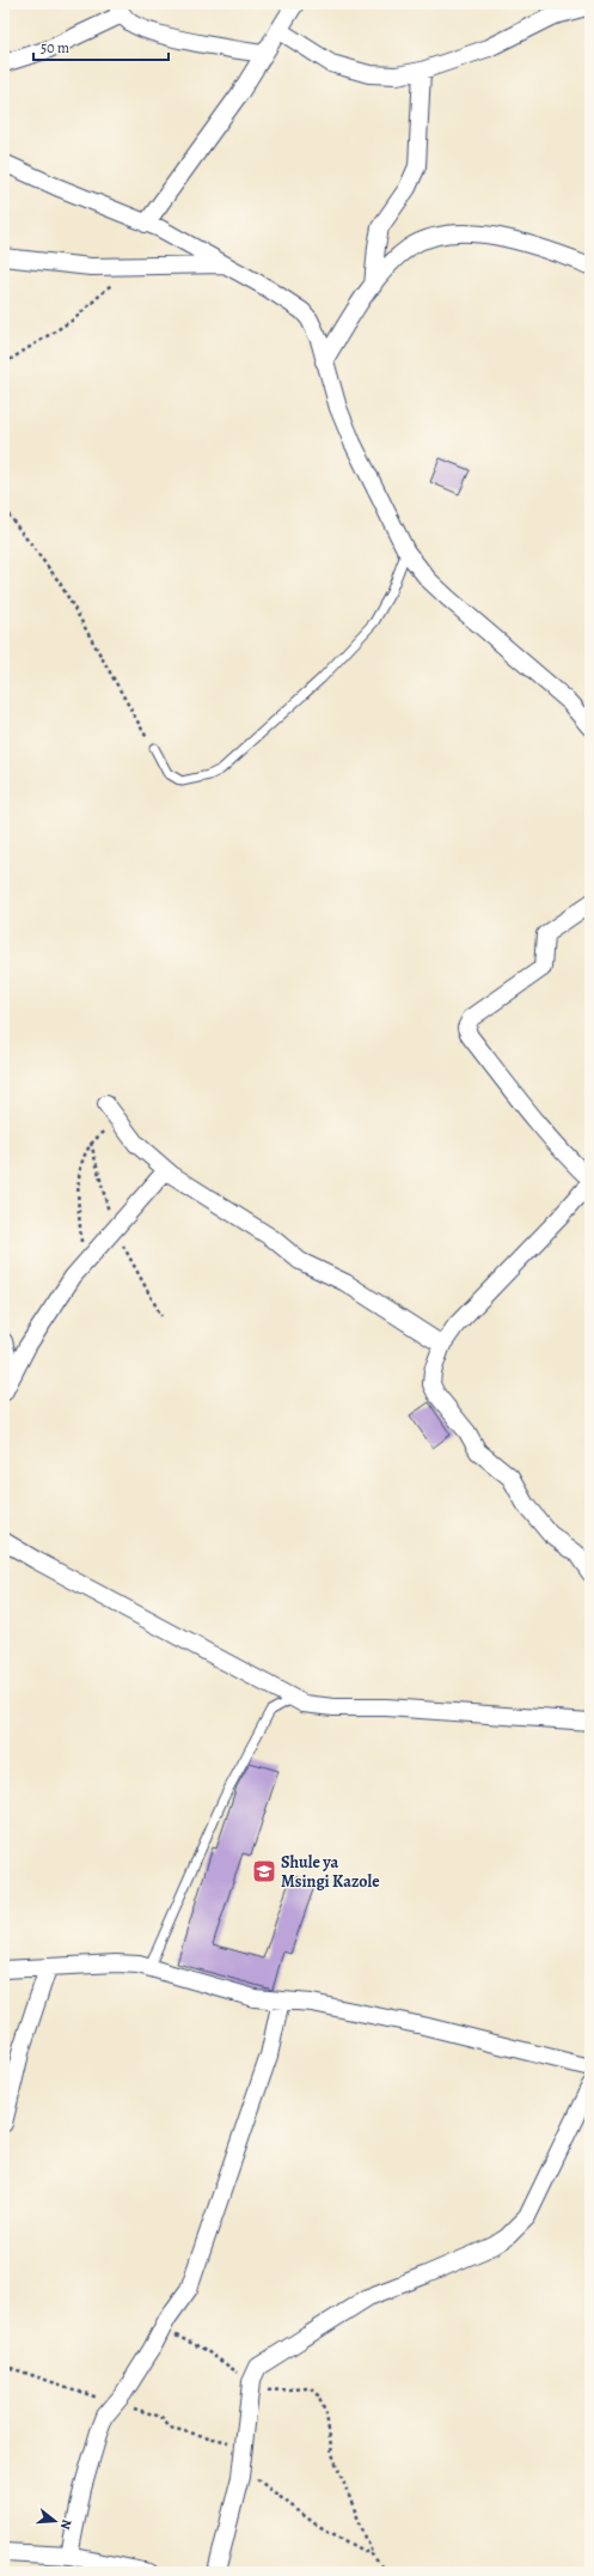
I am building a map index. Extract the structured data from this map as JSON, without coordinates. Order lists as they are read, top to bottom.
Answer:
{
  "places": {
    "school or university": ["Shule ya Msingi Kazole"]
  },
  "scale_bar": "50 m",
  "north": "right"
}
